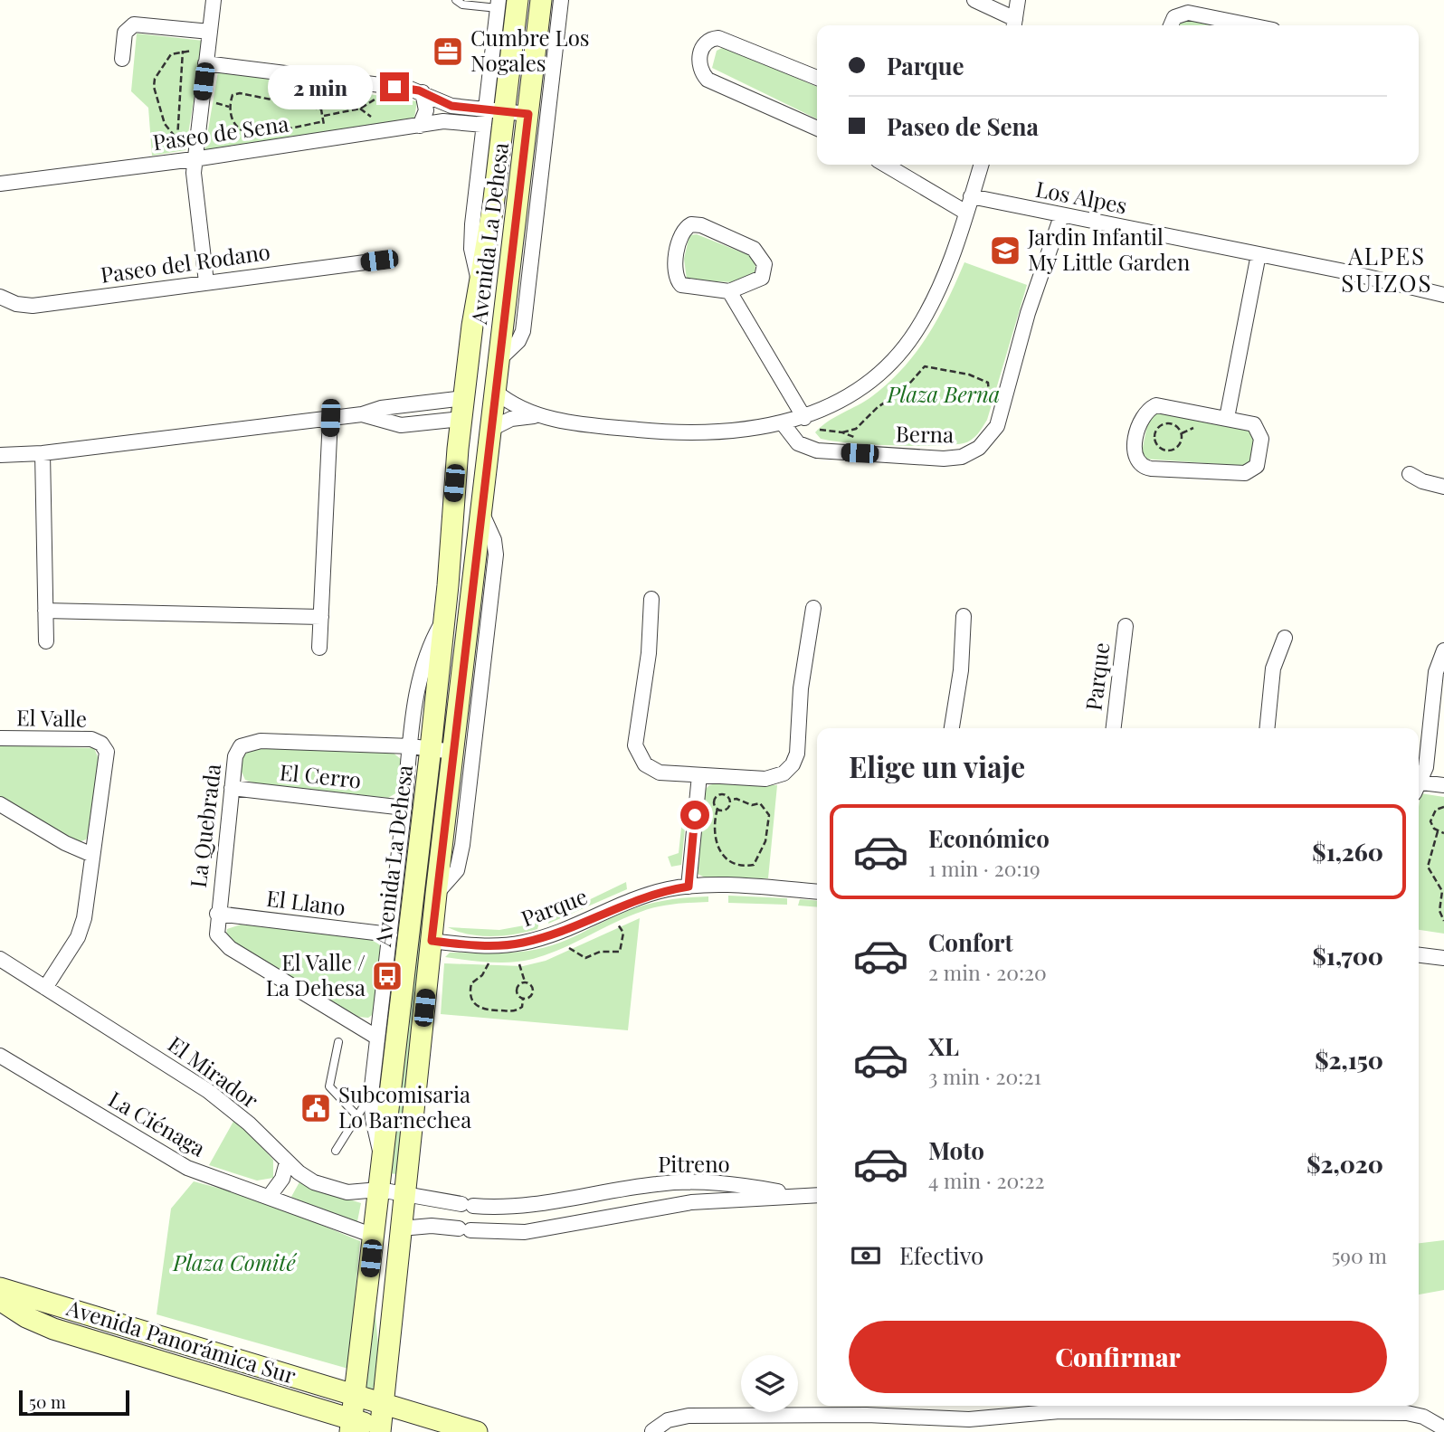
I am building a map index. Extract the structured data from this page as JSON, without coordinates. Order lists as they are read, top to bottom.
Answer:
{
  "streets": {
    "street": [
      "Paseo de Sena",
      "Los Alpes",
      "Avenida La Dehesa",
      "Paseo del Rodano",
      "Berna",
      "Parque",
      "El Valle",
      "El Cerro",
      "La Quebrada",
      "El Llano",
      "El Mirador",
      "La Ciénaga",
      "Pitreno",
      "Avenida Panorámica Sur"
    ]
  },
  "crossings": [
    ["Paseo de Sena", "Avenida La Dehesa"],
    ["Los Alpes", "Berna"],
    ["Avenida La Dehesa", "Parque"],
    ["Avenida La Dehesa", "La Quebrada"],
    ["Avenida La Dehesa", "El Mirador"],
    ["Avenida La Dehesa", "La Ciénaga"],
    ["Avenida La Dehesa", "Pitreno"],
    ["Avenida La Dehesa", "Avenida Panorámica Sur"],
    ["El Valle", "El Mirador"],
    ["El Cerro", "La Quebrada"],
    ["La Quebrada", "El Llano"],
    ["El Mirador", "Pitreno"]
  ],
  "districts": ["ALPES SUIZOS"],
  "parks": ["Plaza Berna", "Plaza Comité"],
  "places": {
    "office": ["Cumbre Los Nogales"],
    "school or university": ["Jardin Infantil My Little Garden"],
    "bus stop": ["El Valle / La Dehesa"],
    "public building": ["Subcomisaria Lo Barnechea"]
  },
  "scale_bar": "50 m",
  "page": {
    "banner": ["Parque", "Paseo de Sena"],
    "bubble": "2 min",
    "heading": "Elige un viaje",
    "list": [
      {
        "name": "Económico",
        "note": "1 min · 20:19",
        "value": "$1,260"
      },
      {
        "name": "Confort",
        "note": "2 min · 20:20",
        "value": "$1,700"
      },
      {
        "name": "XL",
        "note": "3 min · 20:21",
        "value": "$2,150"
      },
      {
        "name": "Moto",
        "note": "4 min · 20:22",
        "value": "$2,020"
      }
    ],
    "pay": ["Efectivo", "590 m"],
    "buttons": "Confirmar",
    "scale": "50 m"
  }
}
